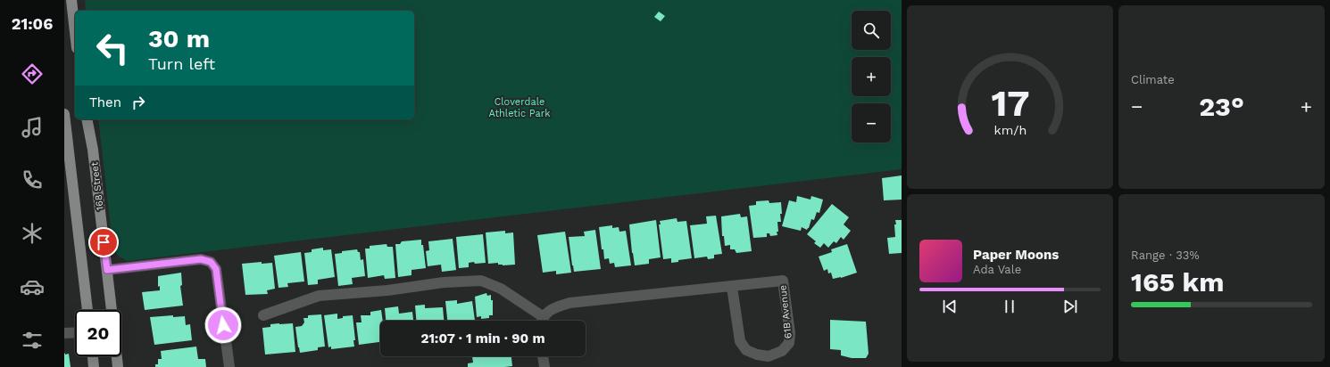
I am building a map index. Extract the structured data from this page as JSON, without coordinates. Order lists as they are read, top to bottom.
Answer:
{
  "streets": {
    "main road": ["168 Street"],
    "street": ["61B Avenue"]
  },
  "parks": ["Cloverdale Athletic Park"],
  "page": {
    "tabs": "21:06",
    "tile": [
      "Climate",
      ["Range · 33%", "165 km"]
    ],
    "map_buttons": ["+", "−"],
    "turn": ["30 m", "Turn left"],
    "then": "Then",
    "heat": ["−", "23°", "+"],
    "song": ["Paper Moons", "Ada Vale"],
    "limit": "20",
    "trip": "21:07 · 1 min · 90 m",
    "gauge": ["17", "km/h"]
  }
}
